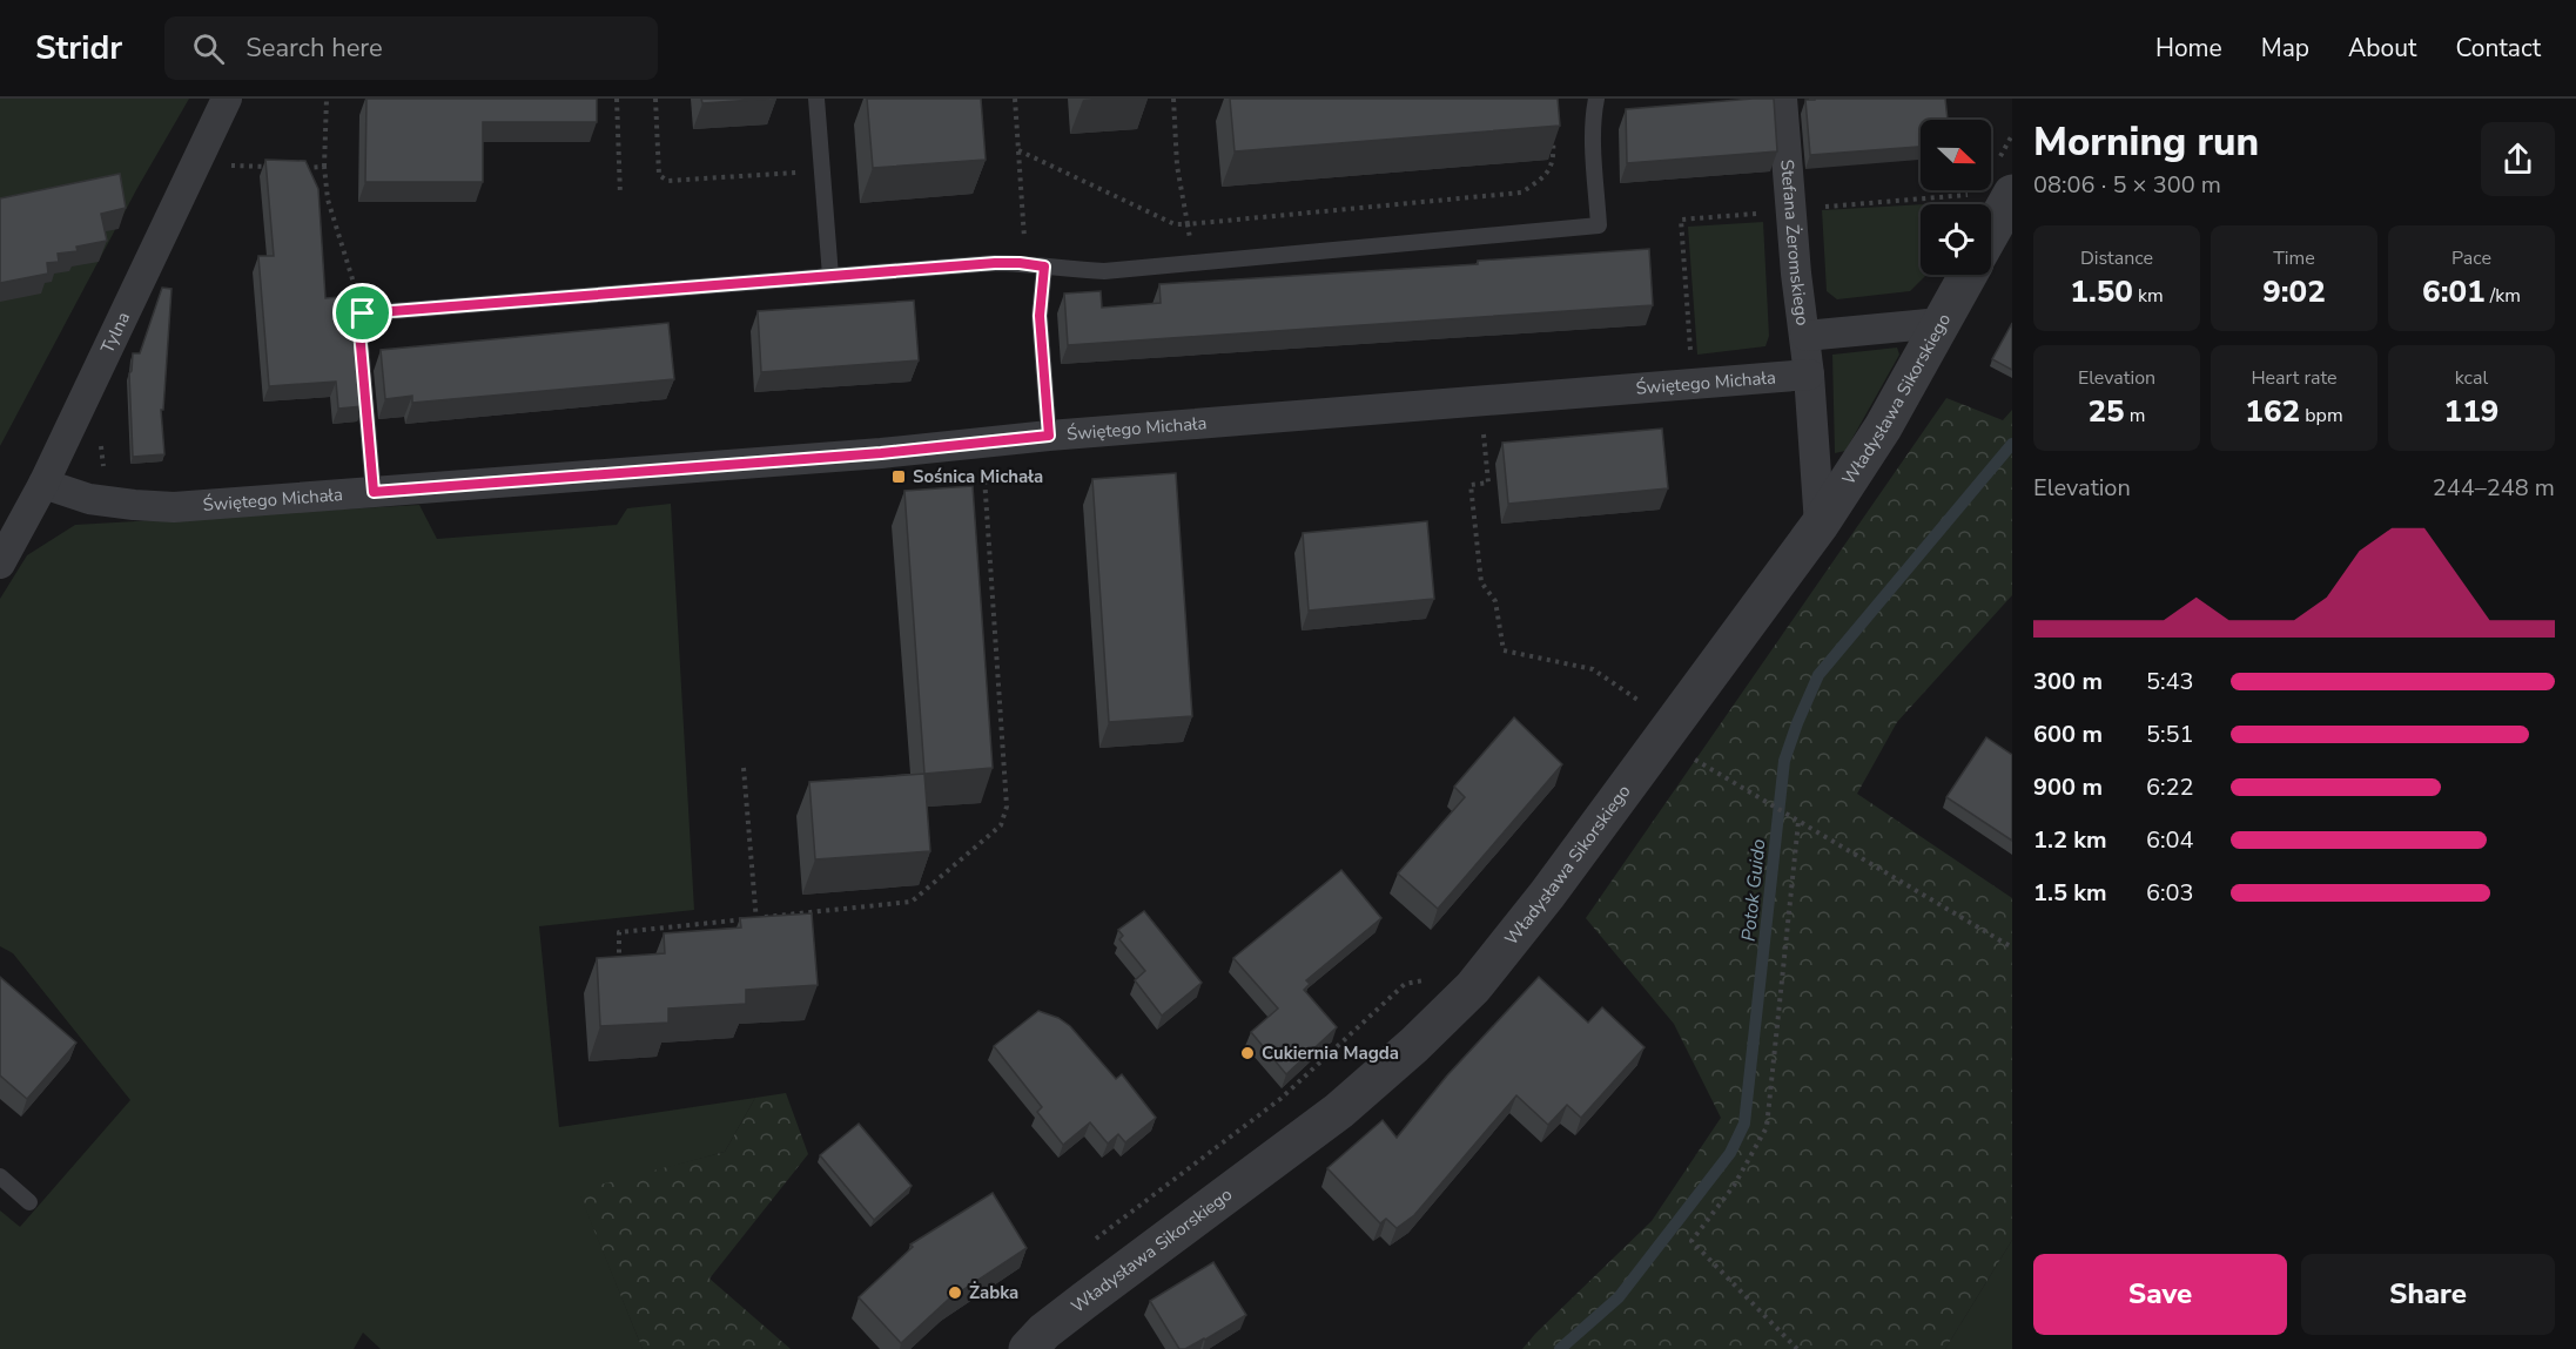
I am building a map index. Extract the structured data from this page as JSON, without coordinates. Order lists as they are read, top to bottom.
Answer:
{
  "streets": {
    "street": [
      "Stefana Żeromskiego",
      "Tylna",
      "Świętego Michała",
      "Władysława Sikorskiego"
    ]
  },
  "crossings": [
    ["Stefana Żeromskiego", "Władysława Sikorskiego"],
    ["Tylna", "Świętego Michała"]
  ],
  "water": ["Potok Guido"],
  "places": {
    "transit": ["Sośnica Michała"],
    "other": ["Cukiernia Magda", "Żabka"]
  },
  "north": "right",
  "page": {
    "header": "Stridr",
    "search": "Search here",
    "nav": [
      "Home",
      "Map",
      "About",
      "Contact"
    ],
    "heading": ["Morning run", "08:06 · 5 × 300 m"],
    "stats": [
      ["Distance", "1.50 km"],
      ["Time", "9:02"],
      ["Pace", "6:01 /km"],
      ["Elevation", "25 m"],
      ["Heart rate", "162 bpm"],
      ["kcal", "119"]
    ],
    "chart": ["Elevation", "244–248 m"],
    "list": [
      {
        "name": "300 m",
        "note": "5:43"
      },
      {
        "name": "600 m",
        "note": "5:51"
      },
      {
        "name": "900 m",
        "note": "6:22"
      },
      {
        "name": "1.2 km",
        "note": "6:04"
      },
      {
        "name": "1.5 km",
        "note": "6:03"
      }
    ],
    "buttons": ["Save", "Share"]
  }
}
